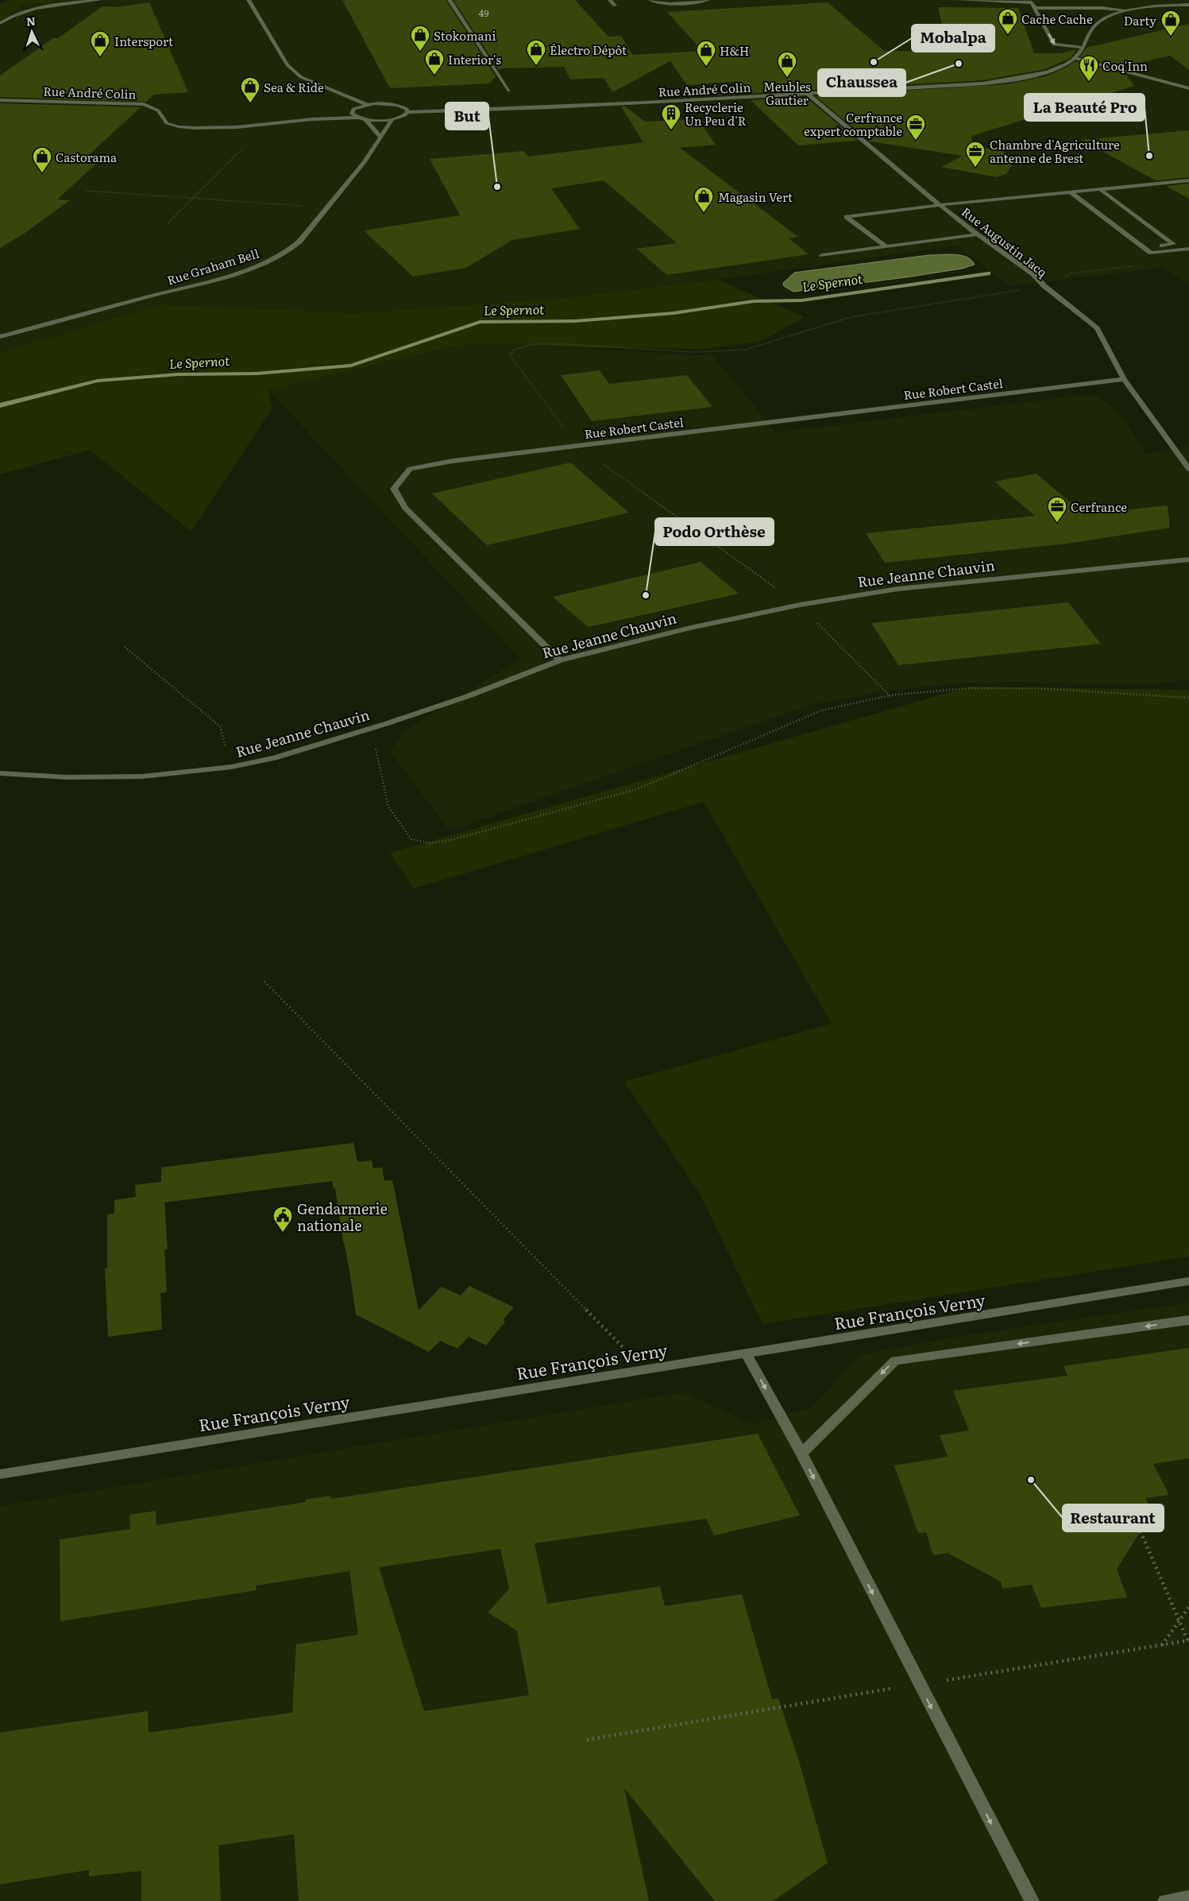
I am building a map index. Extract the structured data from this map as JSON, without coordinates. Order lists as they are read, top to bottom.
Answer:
{
  "streets": {
    "street": [
      "Rue André Colin",
      "Rue Augustin Jacq",
      "Rue Graham Bell",
      "Rue Robert Castel",
      "Rue Jeanne Chauvin",
      "Rue François Verny"
    ]
  },
  "crossings": [
    ["Rue André Colin", "Rue Augustin Jacq"],
    ["Rue Augustin Jacq", "Rue Robert Castel"],
    ["Rue Robert Castel", "Rue Jeanne Chauvin"]
  ],
  "water": ["Le Spernot"],
  "places": {
    "shop": [
      "Cache Cache",
      "Darty",
      "Stokomani",
      "Intersport",
      "Électro Dépôt",
      "H&H",
      "Interior's",
      "Meubles Gautier",
      "Sea & Ride",
      "Castorama",
      "Magasin Vert"
    ],
    "other": [
      "Mobalpa",
      "Chaussea",
      "La Beauté Pro",
      "But",
      "Podo Orthèse",
      "Restaurant"
    ],
    "restaurant": ["Coq'Inn"],
    "building": ["Recyclerie Un Peu d'R"],
    "office": ["Cerfrance expert comptable", "Chambre d'Agriculture antenne de Brest", "Cerfrance"],
    "public building": ["Gendarmerie nationale"]
  },
  "house_numbers": ["49"],
  "north": "top"
}
